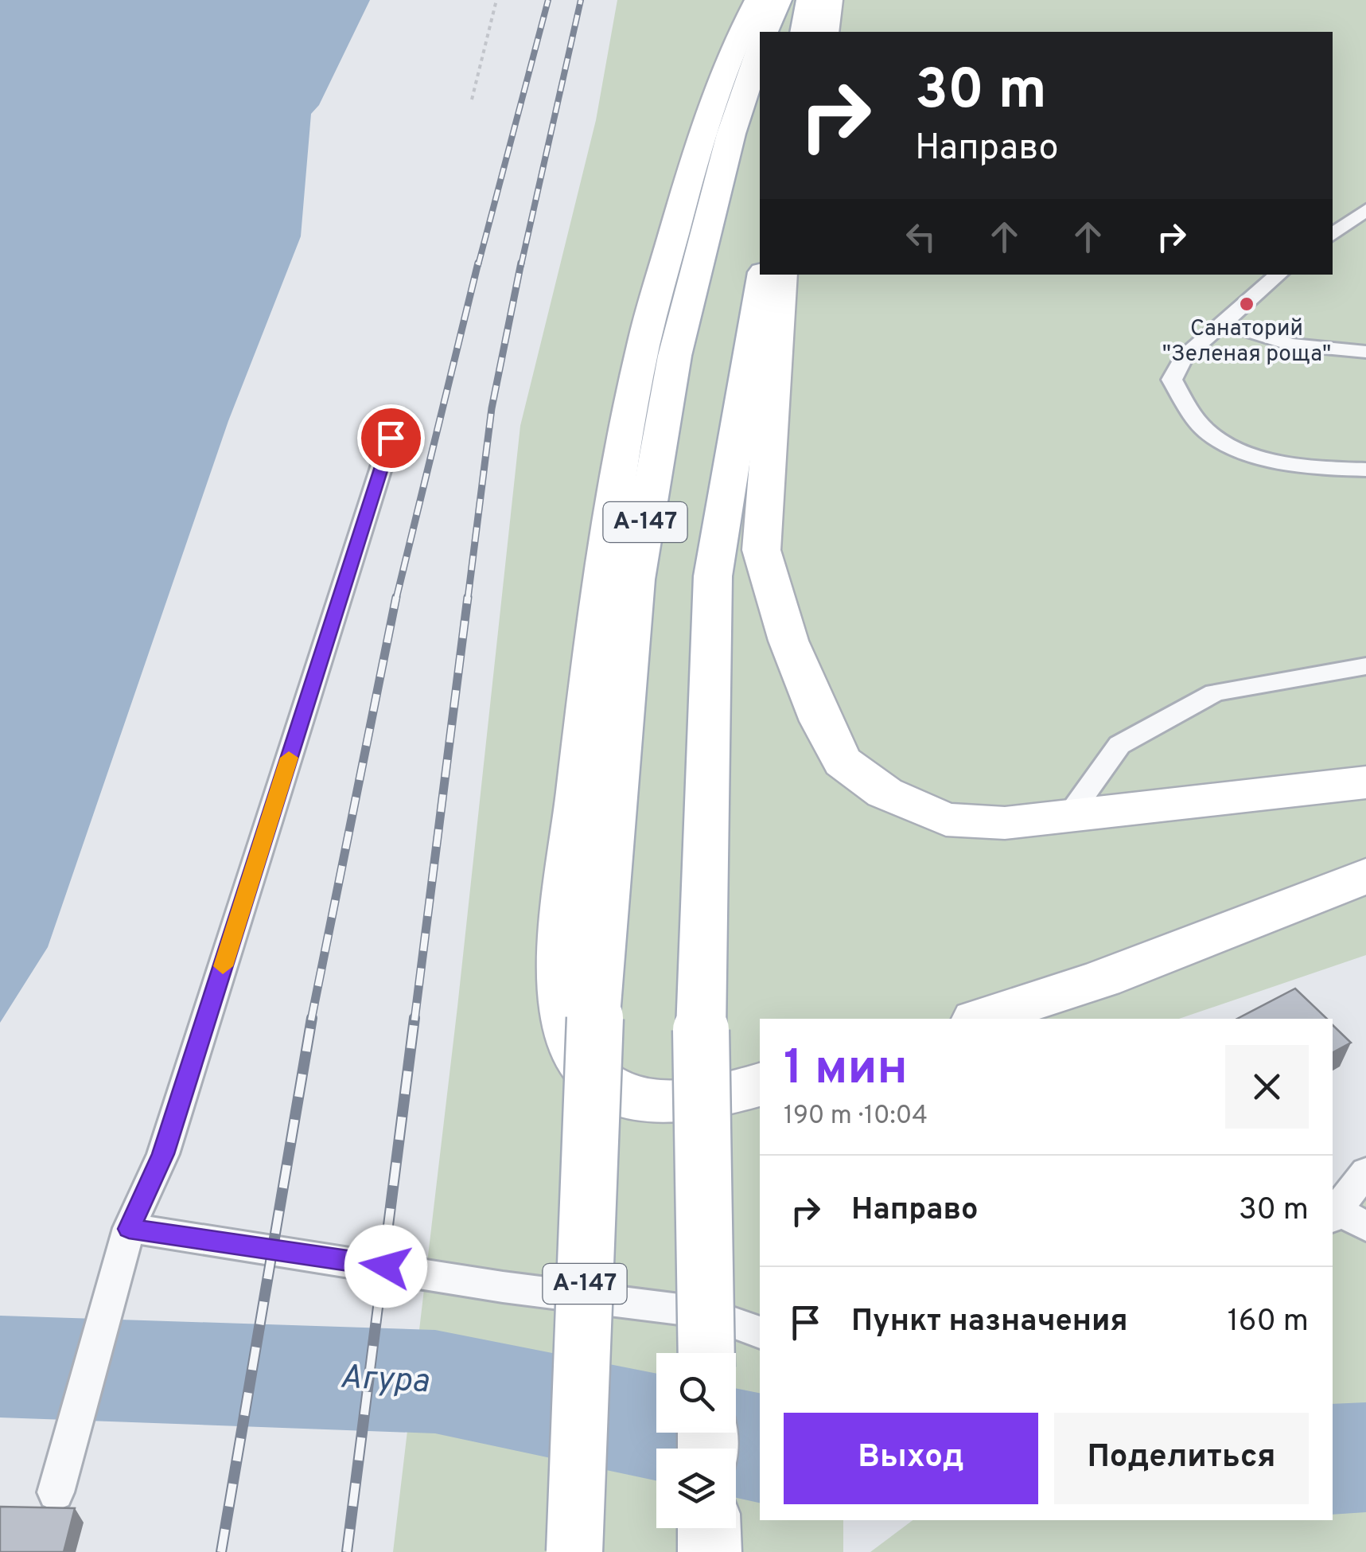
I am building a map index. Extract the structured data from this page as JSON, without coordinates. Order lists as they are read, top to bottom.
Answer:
{
  "streets": {
    "street": ["А-147"]
  },
  "water": ["Агура"],
  "places": ["Санаторий \"Зеленая роща\""],
  "page": {
    "turn": ["30 m", "Направо"],
    "heading": ["1 мин", "190 m · 10:04"],
    "list": [
      {
        "name": "Направо",
        "value": "30 m"
      },
      {
        "name": "Пункт назначения",
        "value": "160 m"
      }
    ],
    "buttons": ["Выход", "Поделиться"]
  }
}
